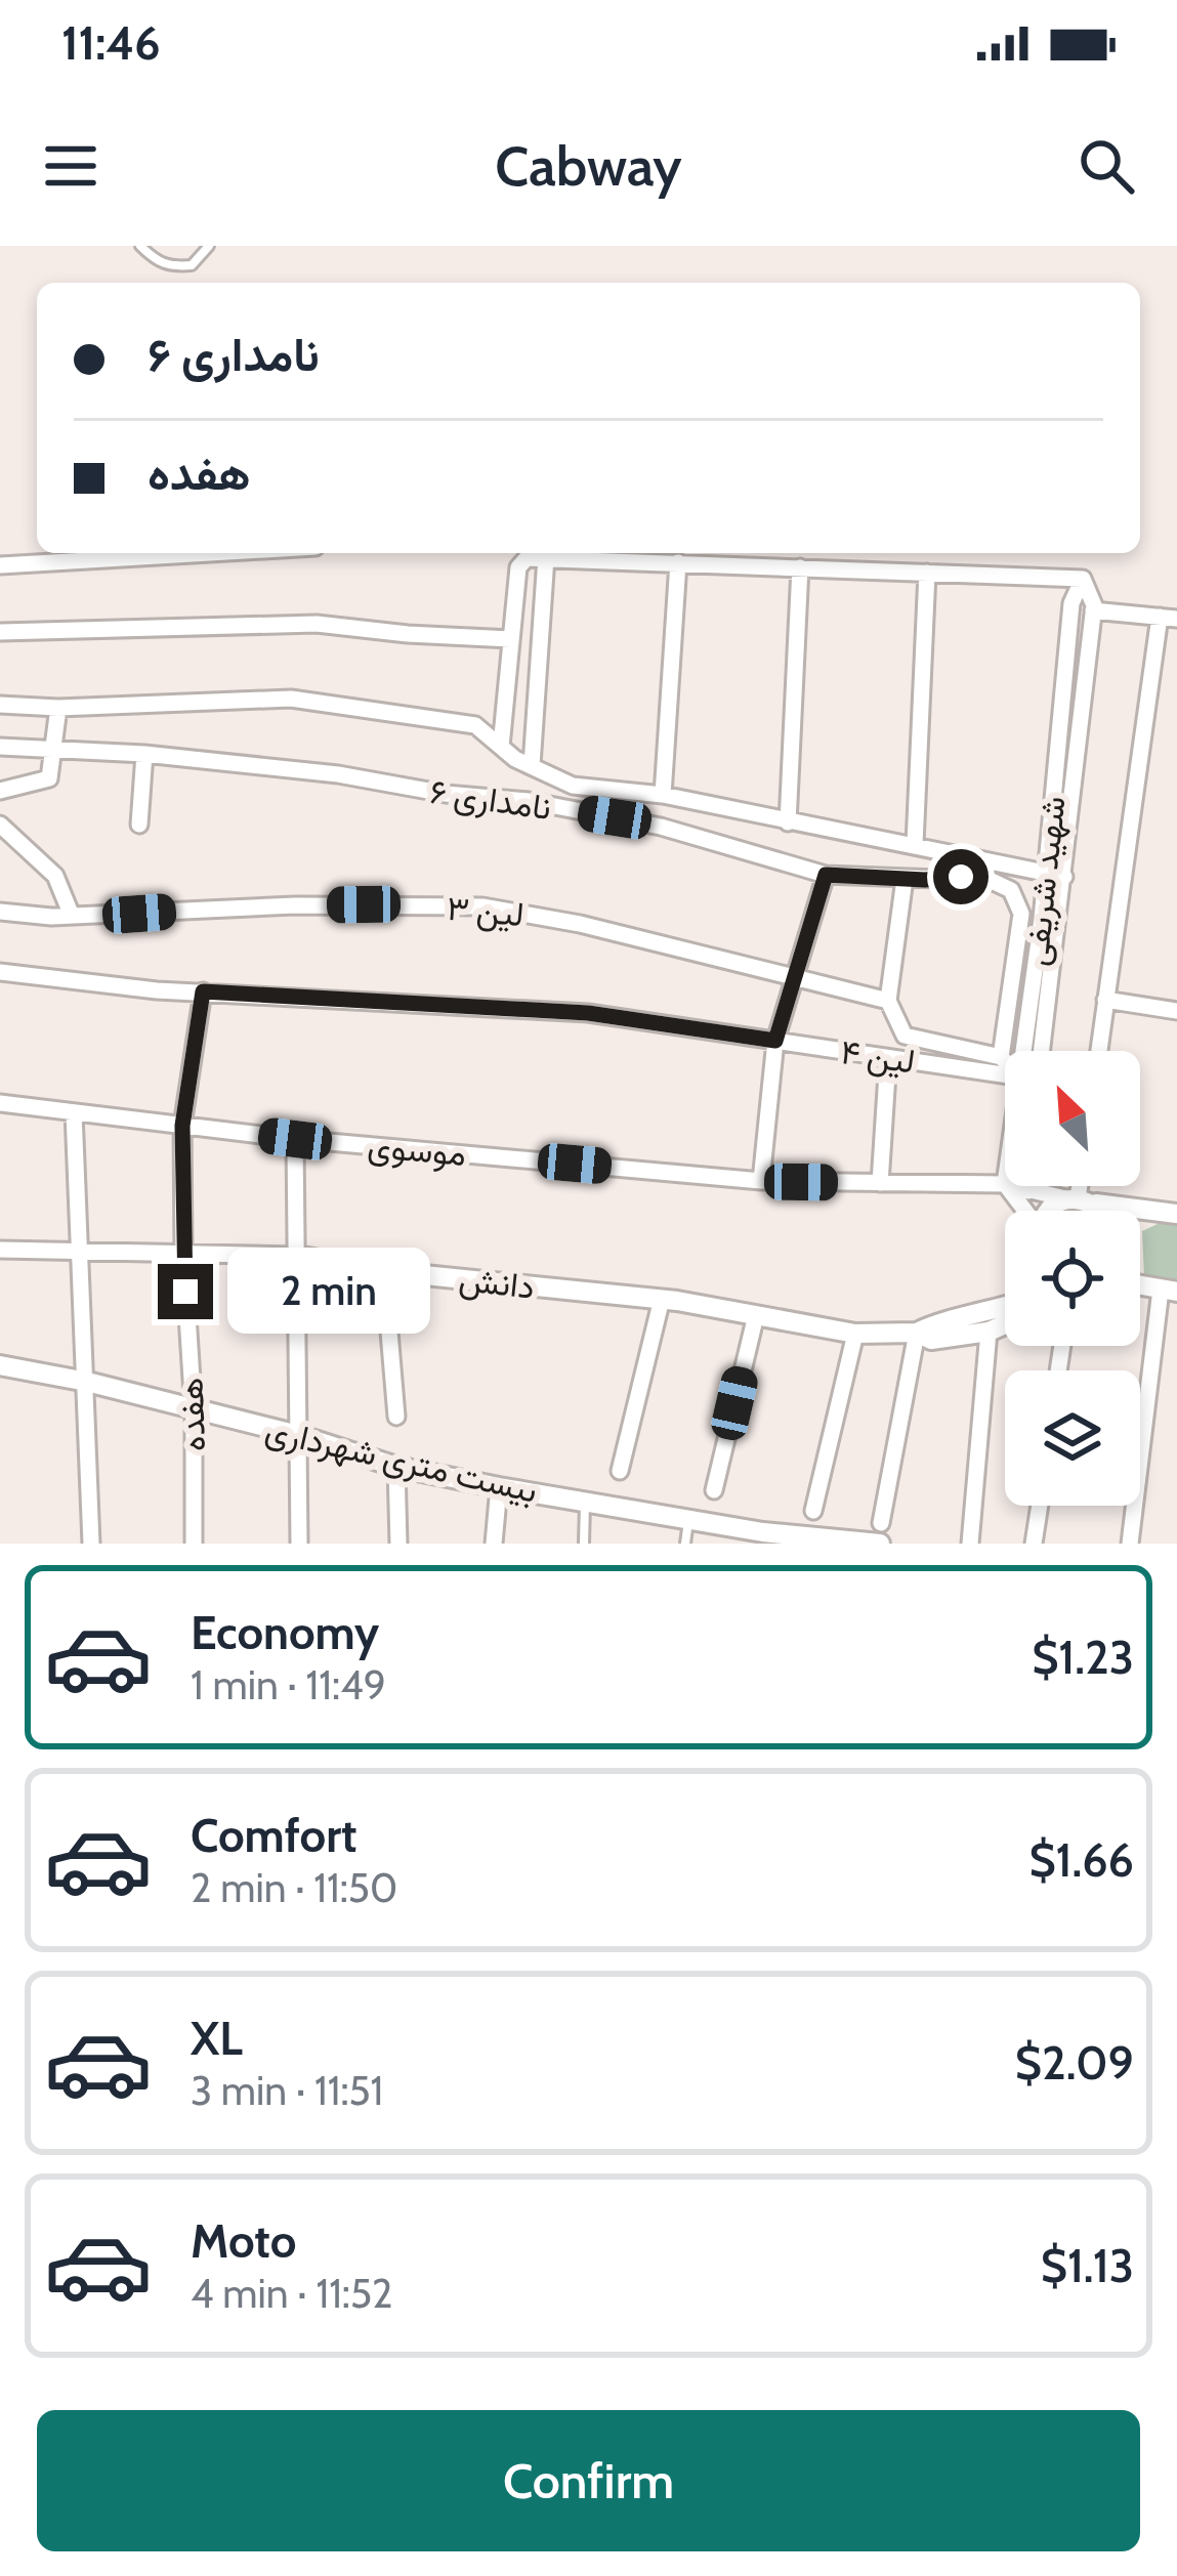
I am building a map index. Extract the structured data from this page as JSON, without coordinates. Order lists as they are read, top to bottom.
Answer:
{
  "streets": {
    "street": [
      "نامداری ۶",
      "شهید شریفی",
      "لین ۳",
      "لین ۴",
      "موسوی",
      "دانش",
      "هفده",
      "بیست متری شهرداری"
    ]
  },
  "crossings": [
    ["لین ۴", "هفده"],
    ["موسوی", "هفده"],
    ["دانش", "هفده"],
    ["هفده", "بیست متری شهرداری"]
  ],
  "north": "top left",
  "page": {
    "status": "11:46",
    "header": "Cabway",
    "banner": ["نامداری ۶", "هفده"],
    "bubble": "2 min",
    "list": [
      {
        "name": "Economy",
        "note": "1 min · 11:49",
        "value": "$1.23"
      },
      {
        "name": "Comfort",
        "note": "2 min · 11:50",
        "value": "$1.66"
      },
      {
        "name": "XL",
        "note": "3 min · 11:51",
        "value": "$2.09"
      },
      {
        "name": "Moto",
        "note": "4 min · 11:52",
        "value": "$1.13"
      }
    ],
    "buttons": "Confirm"
  }
}
